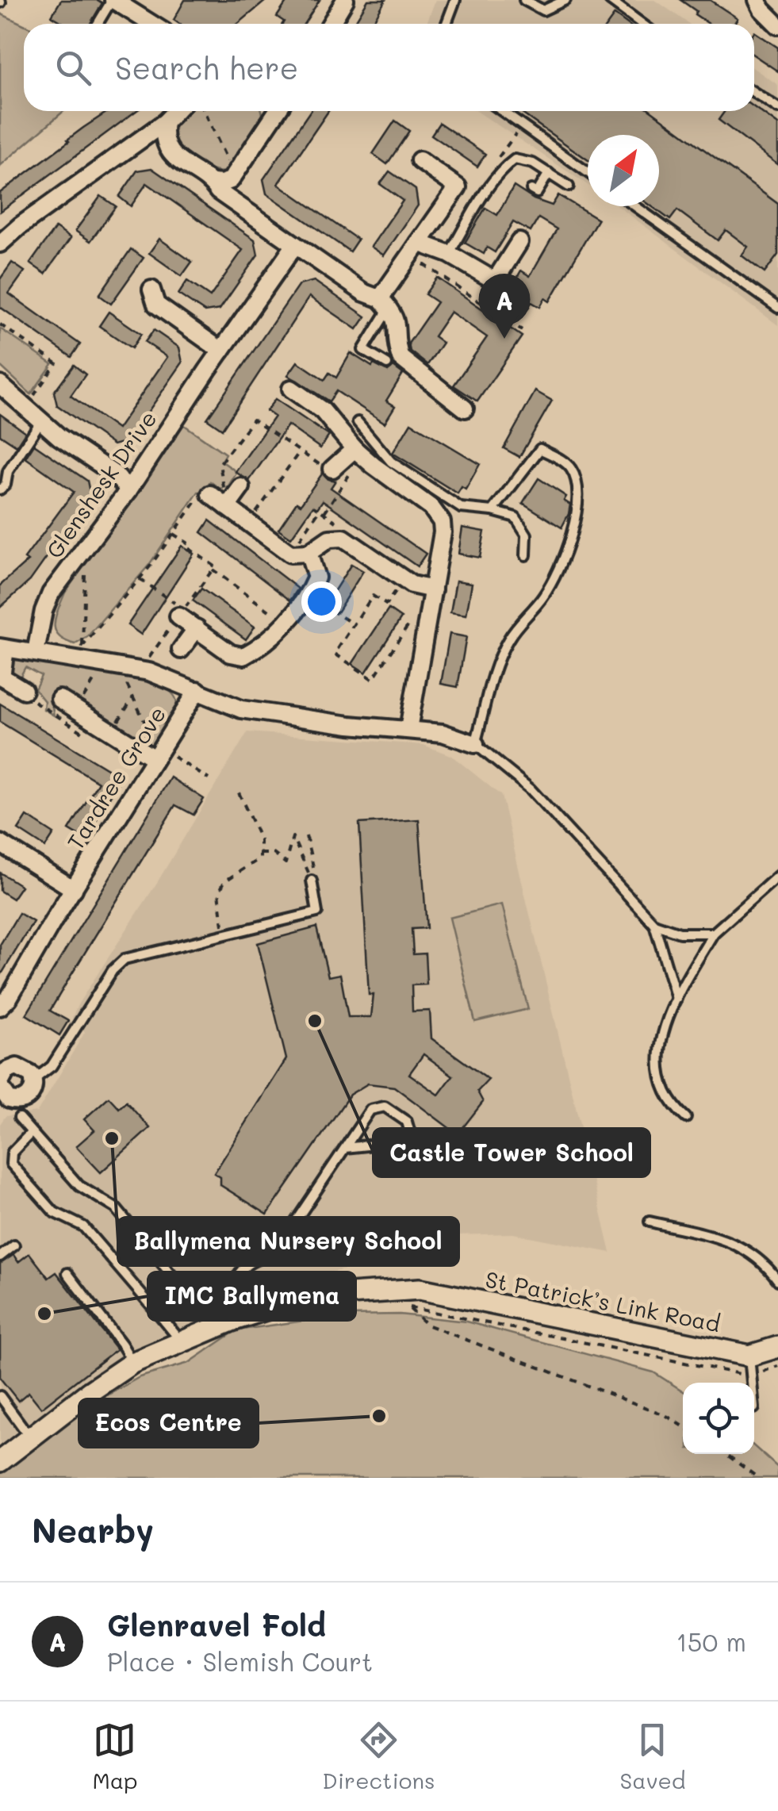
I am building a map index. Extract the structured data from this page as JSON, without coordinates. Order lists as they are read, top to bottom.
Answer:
{
  "streets": {
    "street": ["Glenshesk Drive", "Tardree Grove", "St Patrick’s Link Road"]
  },
  "places": [
    "Castle Tower School",
    "Ballymena Nursery School",
    "IMC Ballymena",
    "Ecos Centre"
  ],
  "north": "top right",
  "page": {
    "search": "Search here",
    "pins": "A",
    "heading": "Nearby",
    "list": [
      {
        "mark": "A",
        "name": "Glenravel Fold",
        "note": "Place · Slemish Court",
        "value": "150 m"
      }
    ],
    "nav": ["Map", "Directions", "Saved"]
  }
}
